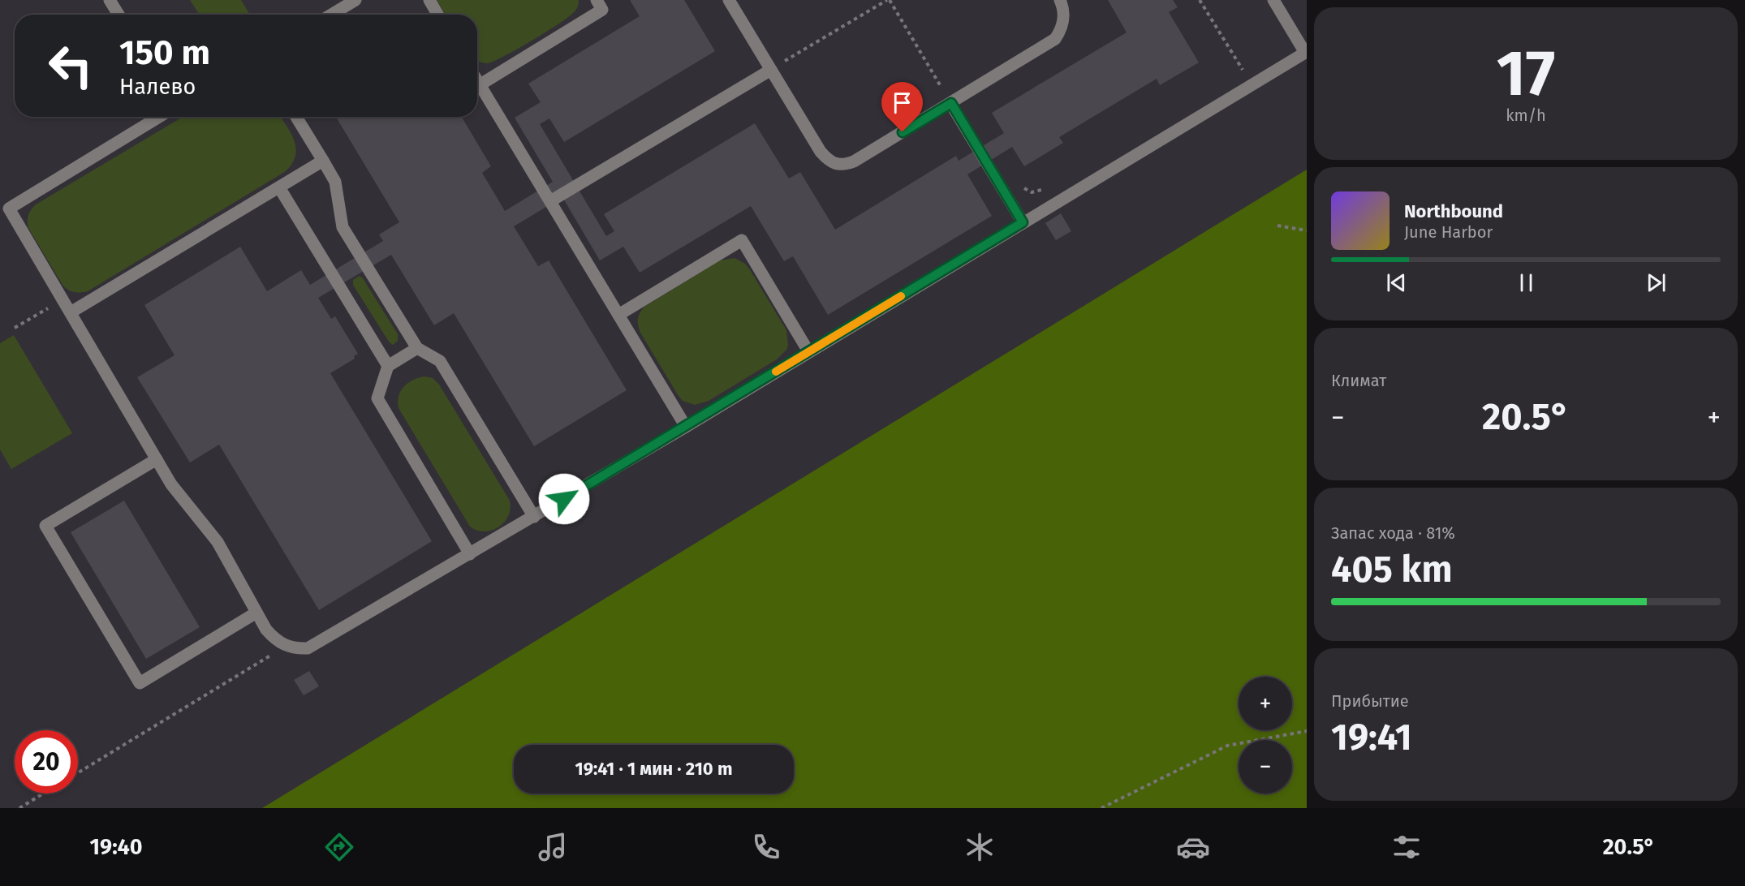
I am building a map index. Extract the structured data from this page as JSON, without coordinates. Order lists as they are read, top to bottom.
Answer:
{
  "page": {
    "tile": [
      ["17", "km/h"],
      "Климат",
      ["Запас хода · 81%", "405 km"],
      ["Прибытие", "19:41"]
    ],
    "turn": ["150 m", "Налево"],
    "song": ["Northbound", "June Harbor"],
    "heat": ["−", "20.5°", "+"],
    "map_buttons": ["+", "−"],
    "limit": "20",
    "trip": "19:41 · 1 мин · 210 m",
    "tabs": ["19:40", "20.5°"]
  }
}
